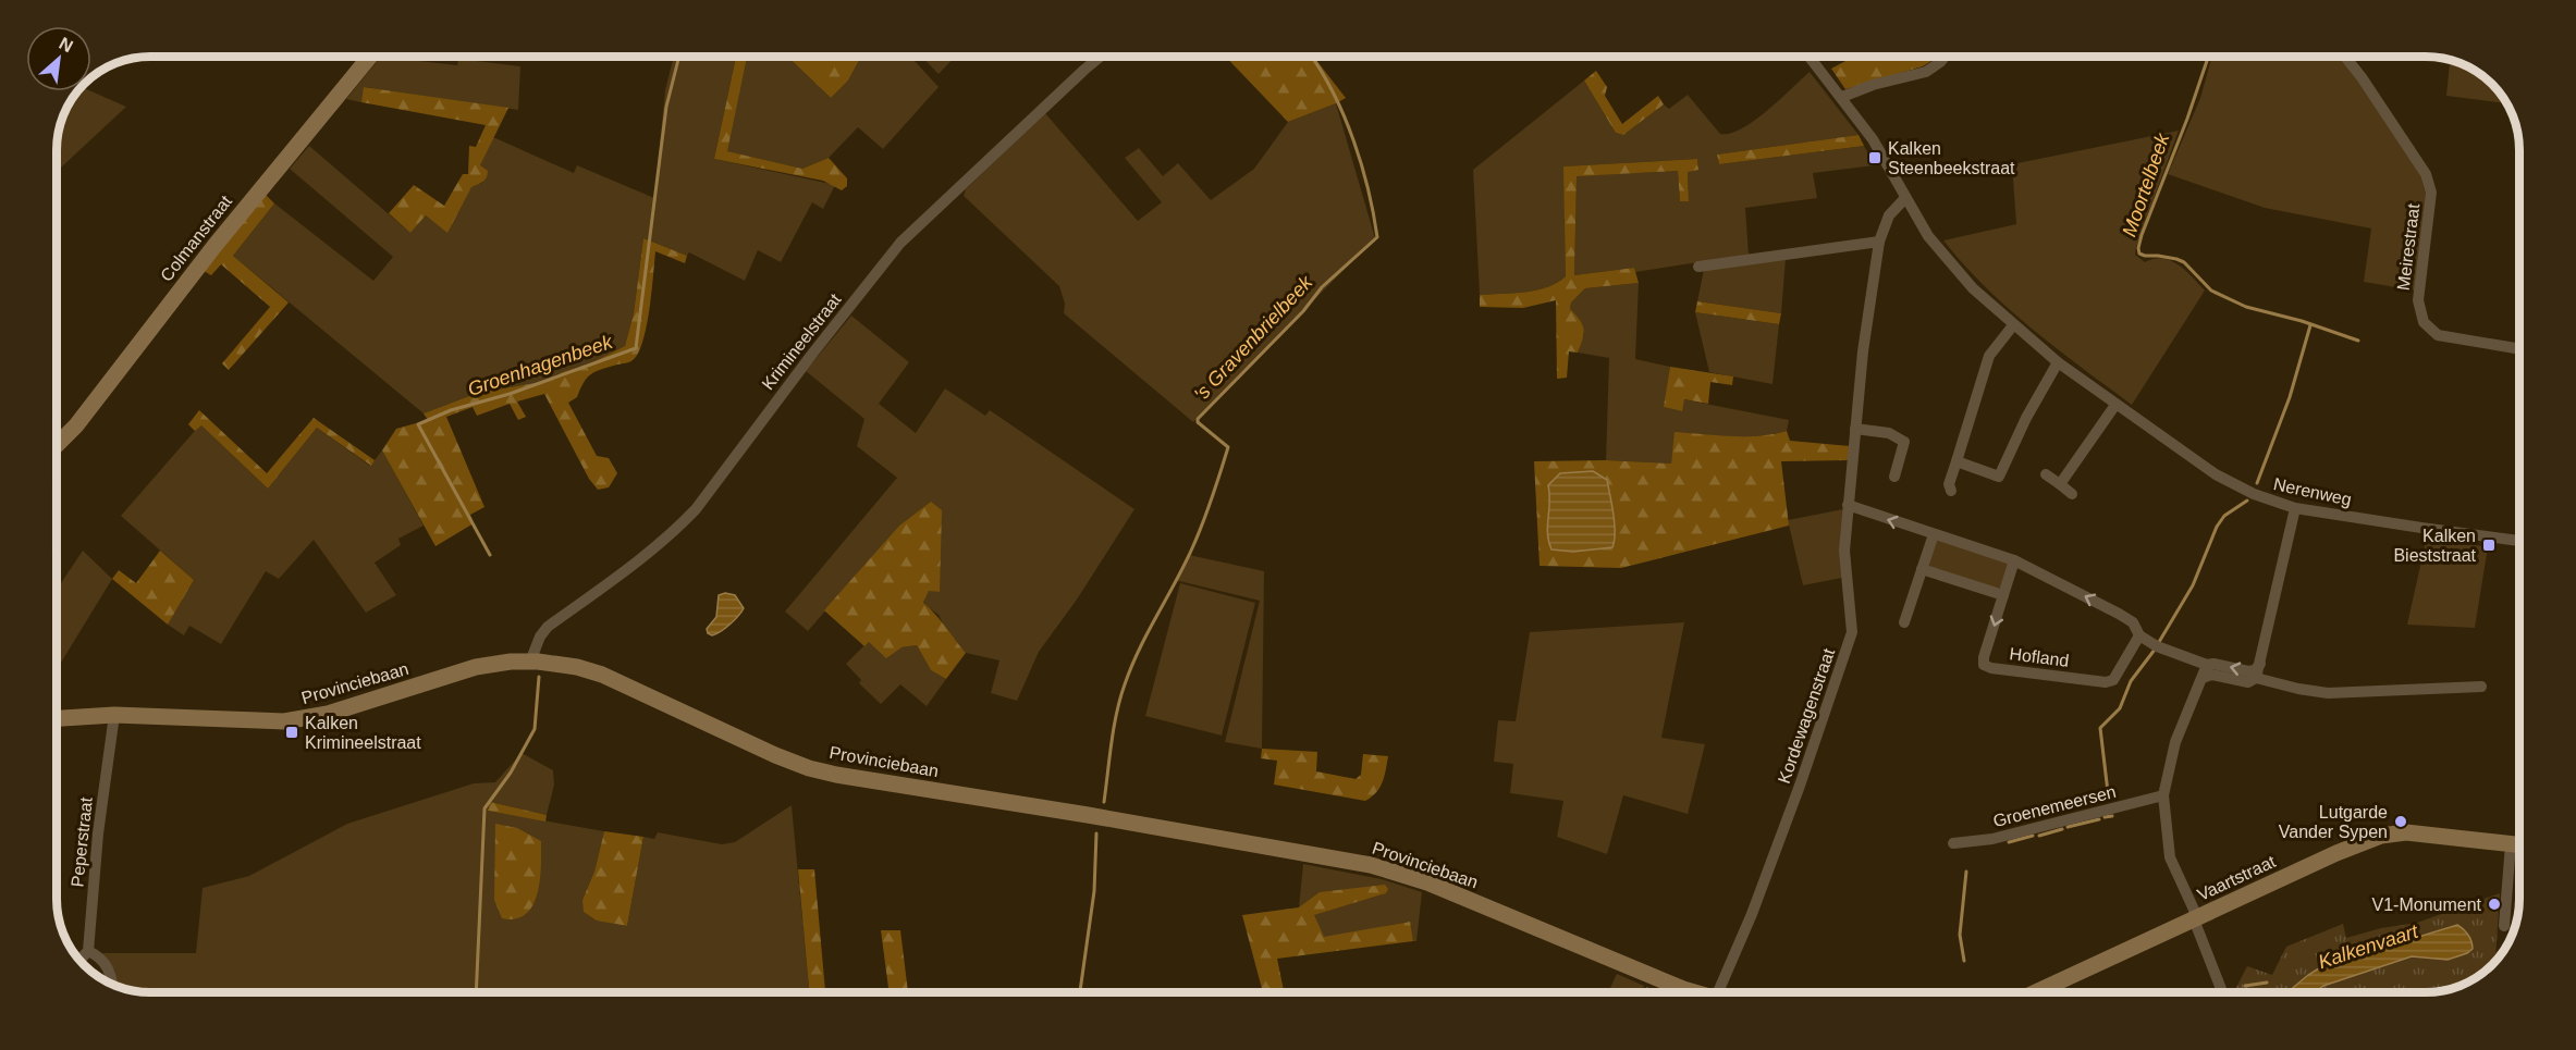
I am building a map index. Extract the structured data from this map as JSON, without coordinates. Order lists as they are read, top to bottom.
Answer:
{
  "streets": {
    "main road": ["Colmanstraat", "Provinciebaan", "Vaartstraat"],
    "street": [
      "Meirestraat",
      "Krimineelstraat",
      "Nerenweg",
      "Hofland",
      "Kordewagenstraat",
      "Groenemeersen",
      "Peperstraat"
    ]
  },
  "crossings": [
    ["Krimineelstraat", "Provinciebaan"],
    ["Nerenweg", "Kordewagenstraat"],
    ["Provinciebaan", "Peperstraat"]
  ],
  "water": [
    "Moortelbeek",
    "'s Gravenbrielbeek",
    "Groenhagenbeek",
    "Kalkenvaart"
  ],
  "places": {
    "transit": ["Kalken Steenbeekstraat", "Kalken Bieststraat", "Kalken Krimineelstraat"],
    "other": ["Lutgarde Vander Sypen", "V1-Monument"]
  },
  "north": "top right"
}
